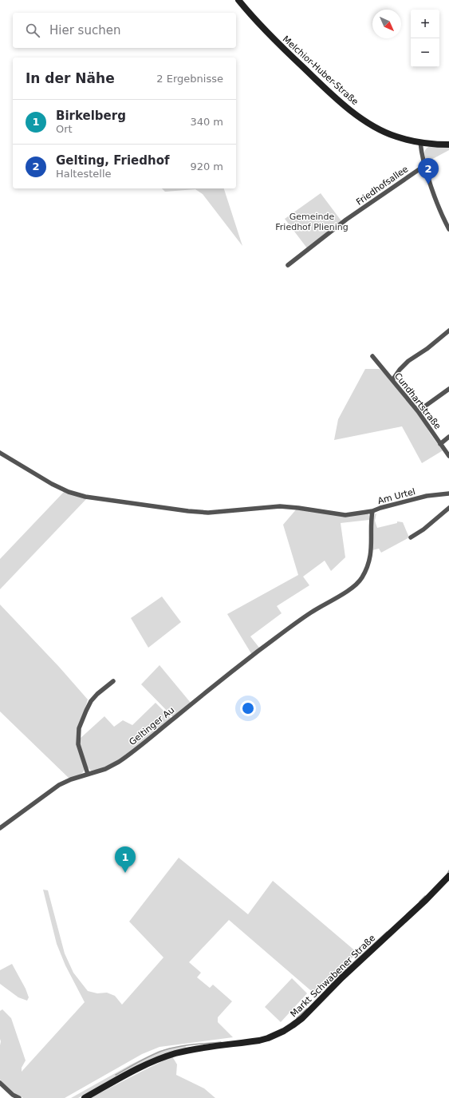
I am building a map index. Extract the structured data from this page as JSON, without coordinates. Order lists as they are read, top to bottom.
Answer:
{
  "streets": {
    "main road": ["Melchior-Huber-Straße", "Markt Schwabener Straße"],
    "street": [
      "Friedhofsallee",
      "Cundhartstraße",
      "Am Urtel",
      "Geltinger Au"
    ]
  },
  "crossings": [
    ["Am Urtel", "Geltinger Au"]
  ],
  "parks": ["Gemeinde Friedhof Pliening"],
  "north": "bottom right",
  "page": {
    "map_buttons": ["+", "−"],
    "search": "Hier suchen",
    "heading": ["In der Nähe", "2 Ergebnisse"],
    "list": [
      {
        "mark": "1",
        "name": "Birkelberg",
        "note": "Ort",
        "value": "340 m"
      },
      {
        "mark": "2",
        "name": "Gelting, Friedhof",
        "note": "Haltestelle",
        "value": "920 m"
      }
    ],
    "pins": ["2", "1"]
  }
}
